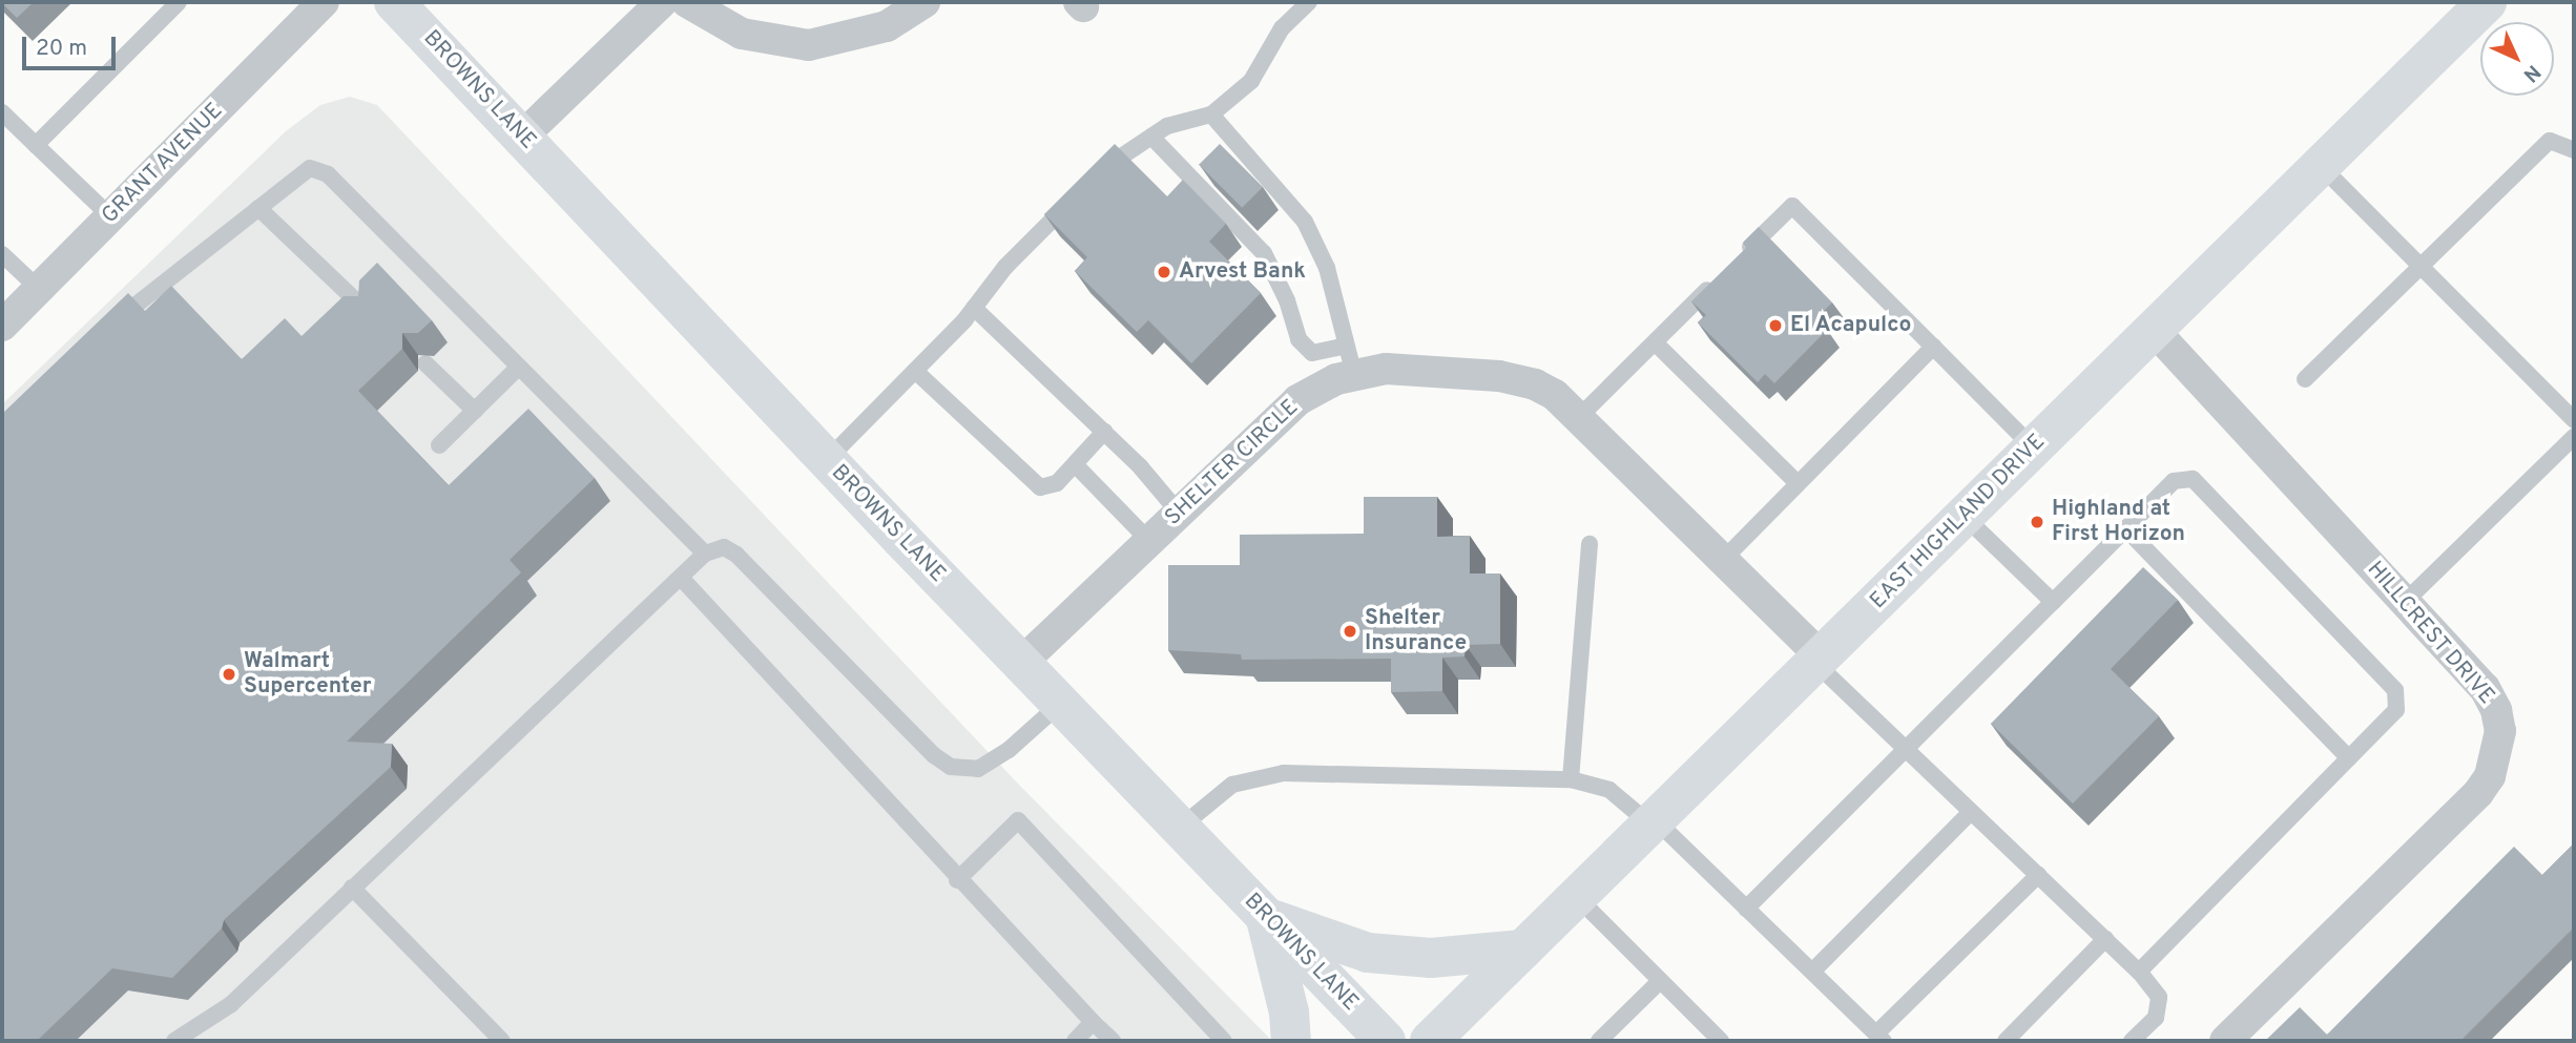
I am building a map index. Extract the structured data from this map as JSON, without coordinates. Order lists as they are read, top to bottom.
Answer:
{
  "streets": {
    "street": [
      "BROWNS LANE",
      "GRANT AVENUE",
      "SHELTER CIRCLE",
      "EAST HIGHLAND DRIVE",
      "HILLCREST DRIVE"
    ]
  },
  "crossings": [
    ["BROWNS LANE", "SHELTER CIRCLE"],
    ["SHELTER CIRCLE", "EAST HIGHLAND DRIVE"],
    ["EAST HIGHLAND DRIVE", "HILLCREST DRIVE"]
  ],
  "places": [
    "Arvest Bank",
    "El Acapulco",
    "Highland at First Horizon",
    "Shelter Insurance",
    "Walmart Supercenter"
  ],
  "scale_bar": "20 m",
  "north": "bottom right"
}
